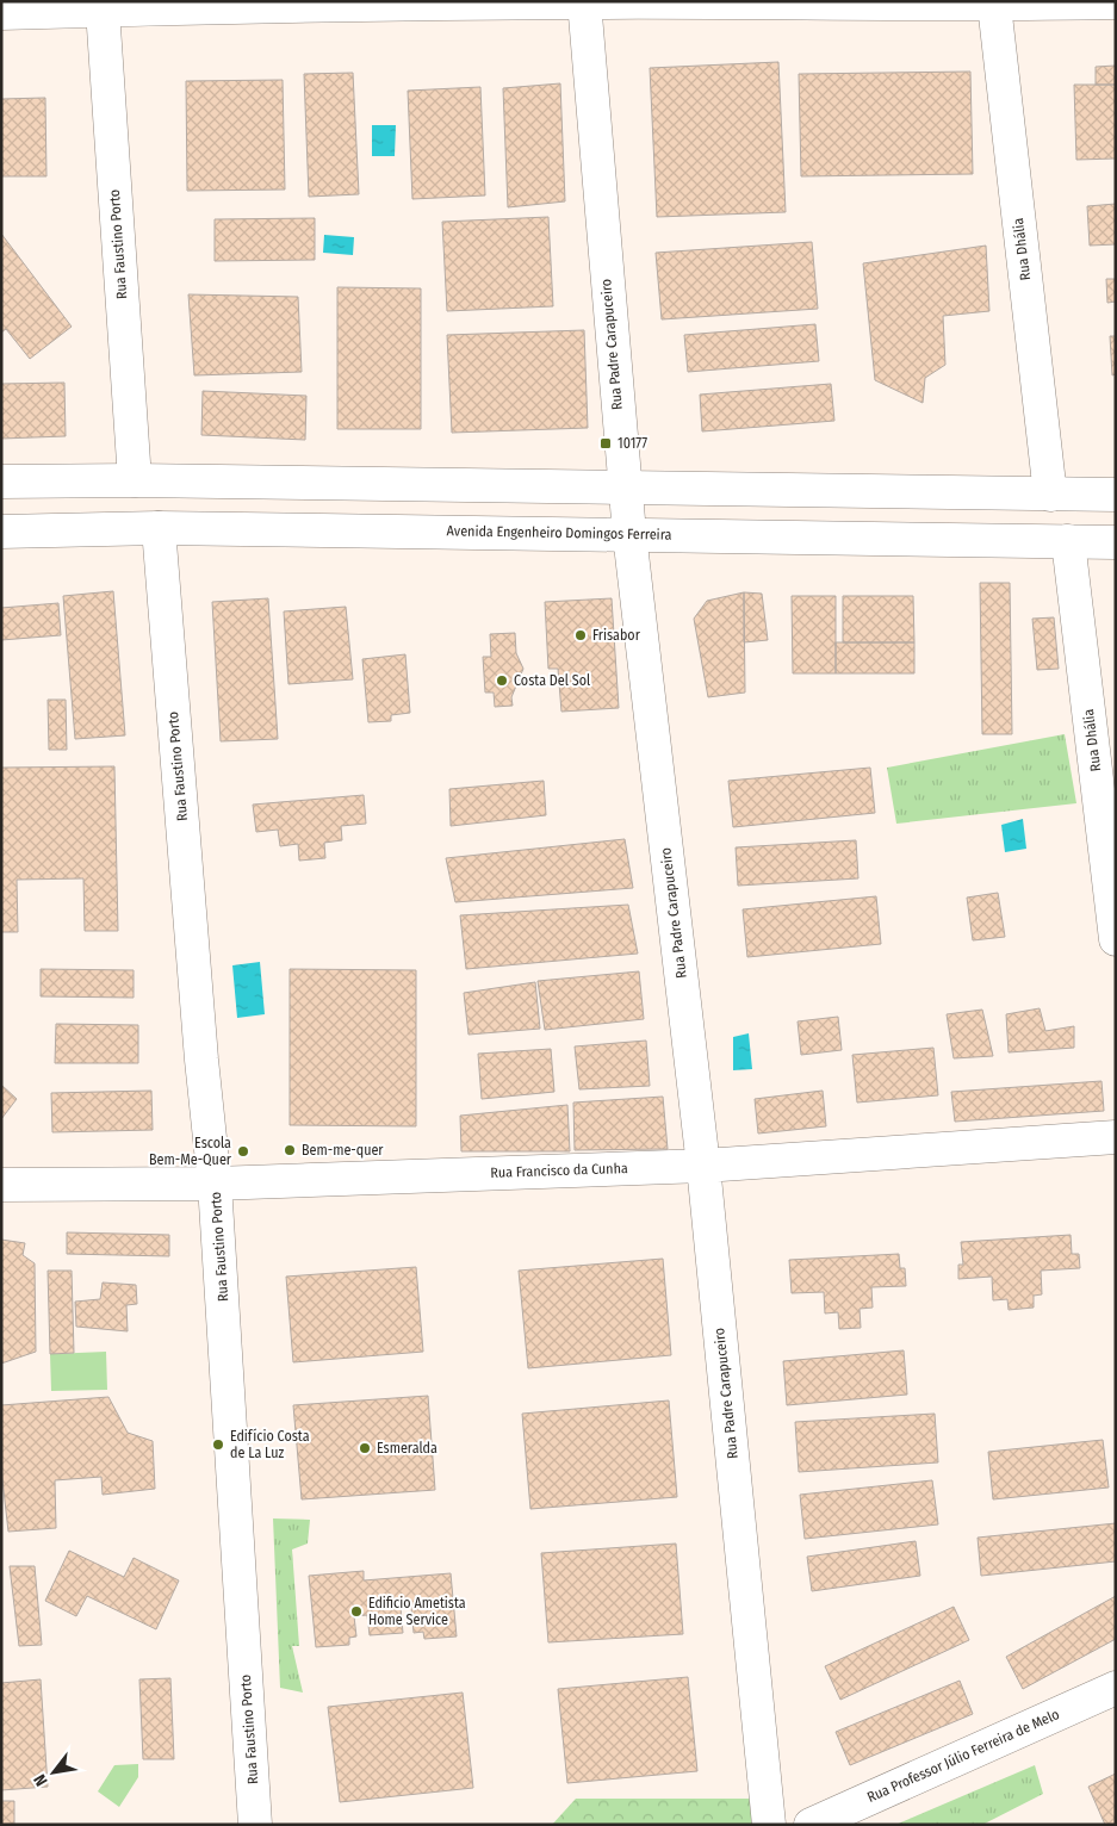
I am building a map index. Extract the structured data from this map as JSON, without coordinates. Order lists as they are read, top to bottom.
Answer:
{
  "streets": {
    "street": [
      "Rua Faustino Porto",
      "Rua Dhália",
      "Rua Padre Carapuceiro",
      "Avenida Engenheiro Domingos Ferreira",
      "Rua Francisco da Cunha",
      "Rua Professor Júlio Ferreira de Melo"
    ]
  },
  "crossings": [
    ["Rua Faustino Porto", "Avenida Engenheiro Domingos Ferreira"],
    ["Rua Faustino Porto", "Rua Francisco da Cunha"],
    ["Rua Dhália", "Avenida Engenheiro Domingos Ferreira"],
    ["Rua Padre Carapuceiro", "Avenida Engenheiro Domingos Ferreira"],
    ["Rua Padre Carapuceiro", "Rua Francisco da Cunha"]
  ],
  "places": {
    "transit": ["10177"],
    "other": [
      "Frisabor",
      "Costa Del Sol",
      "Bem-me-quer",
      "Escola Bem-Me-Quer",
      "Edifício Costa de La Luz",
      "Esmeralda",
      "Edificio Ametista Home Service"
    ]
  },
  "north": "bottom left"
}
